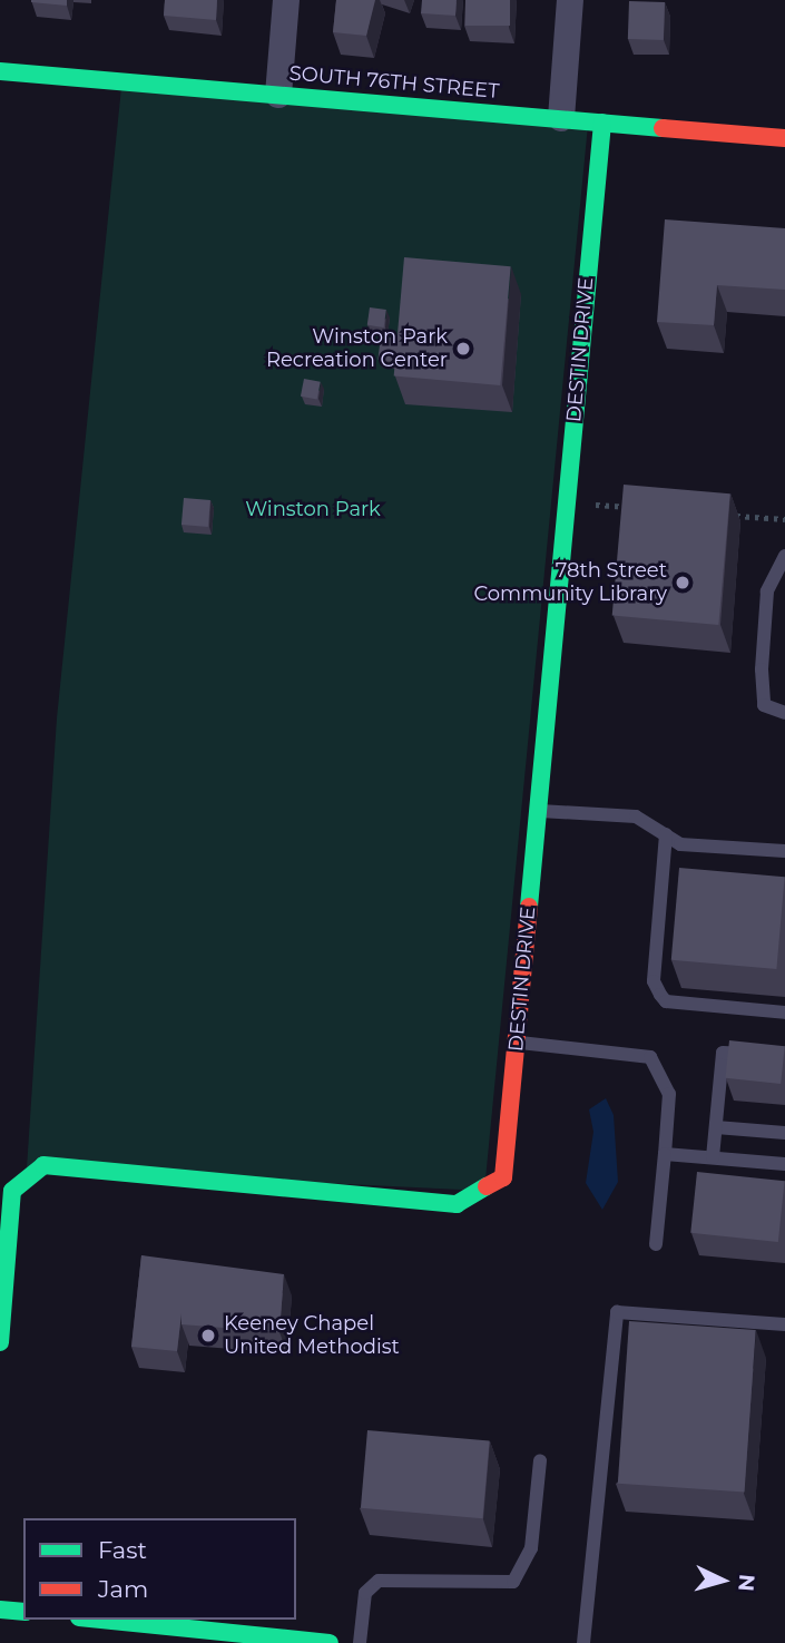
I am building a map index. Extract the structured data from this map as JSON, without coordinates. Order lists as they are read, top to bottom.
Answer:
{
  "streets": {
    "street": ["SOUTH 76TH STREET", "DESTIN DRIVE"]
  },
  "crossings": [
    ["SOUTH 76TH STREET", "DESTIN DRIVE"]
  ],
  "parks": ["Winston Park"],
  "places": ["Winston Park Recreation Center", "78th Street Community Library", "Keeney Chapel United Methodist"],
  "legend": ["Fast", "Jam"],
  "north": "right"
}
